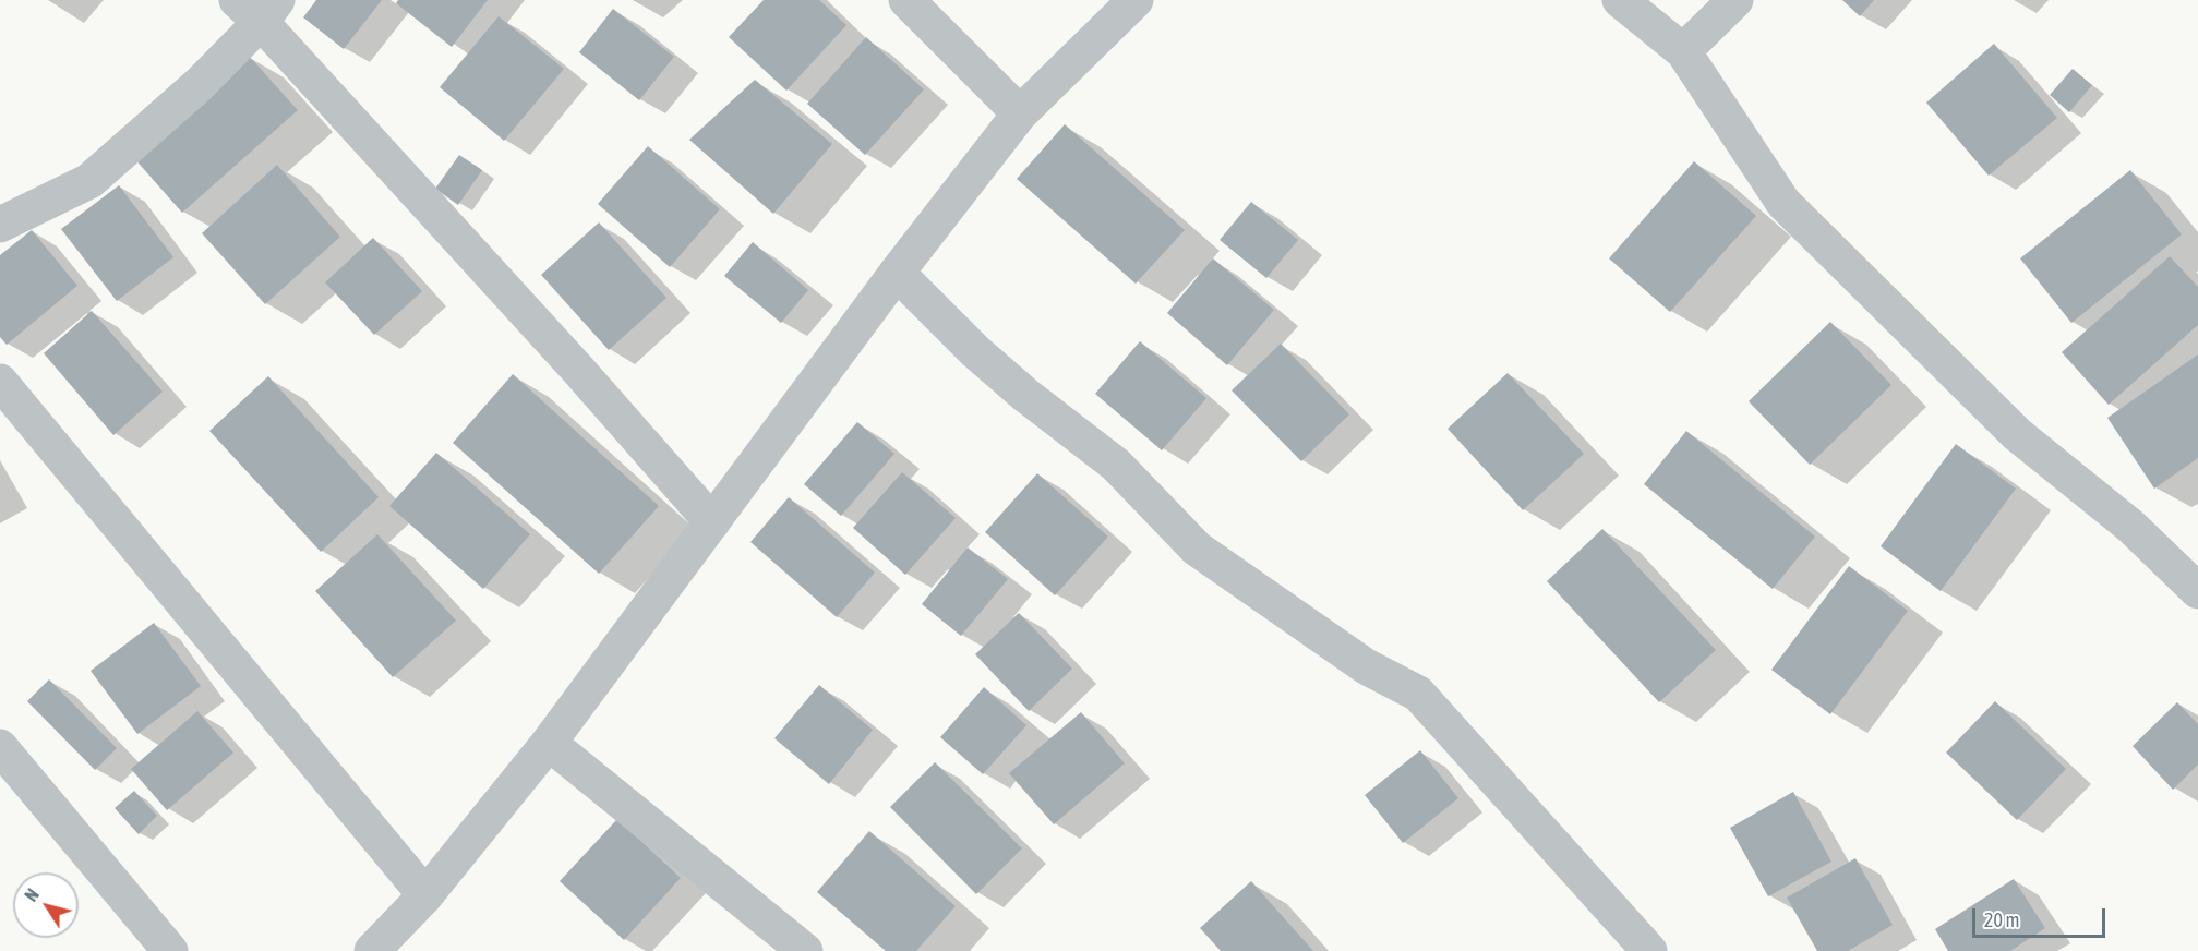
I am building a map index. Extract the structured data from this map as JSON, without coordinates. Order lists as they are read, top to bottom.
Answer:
{
  "scale_bar": "20 m",
  "north": "top left"
}
